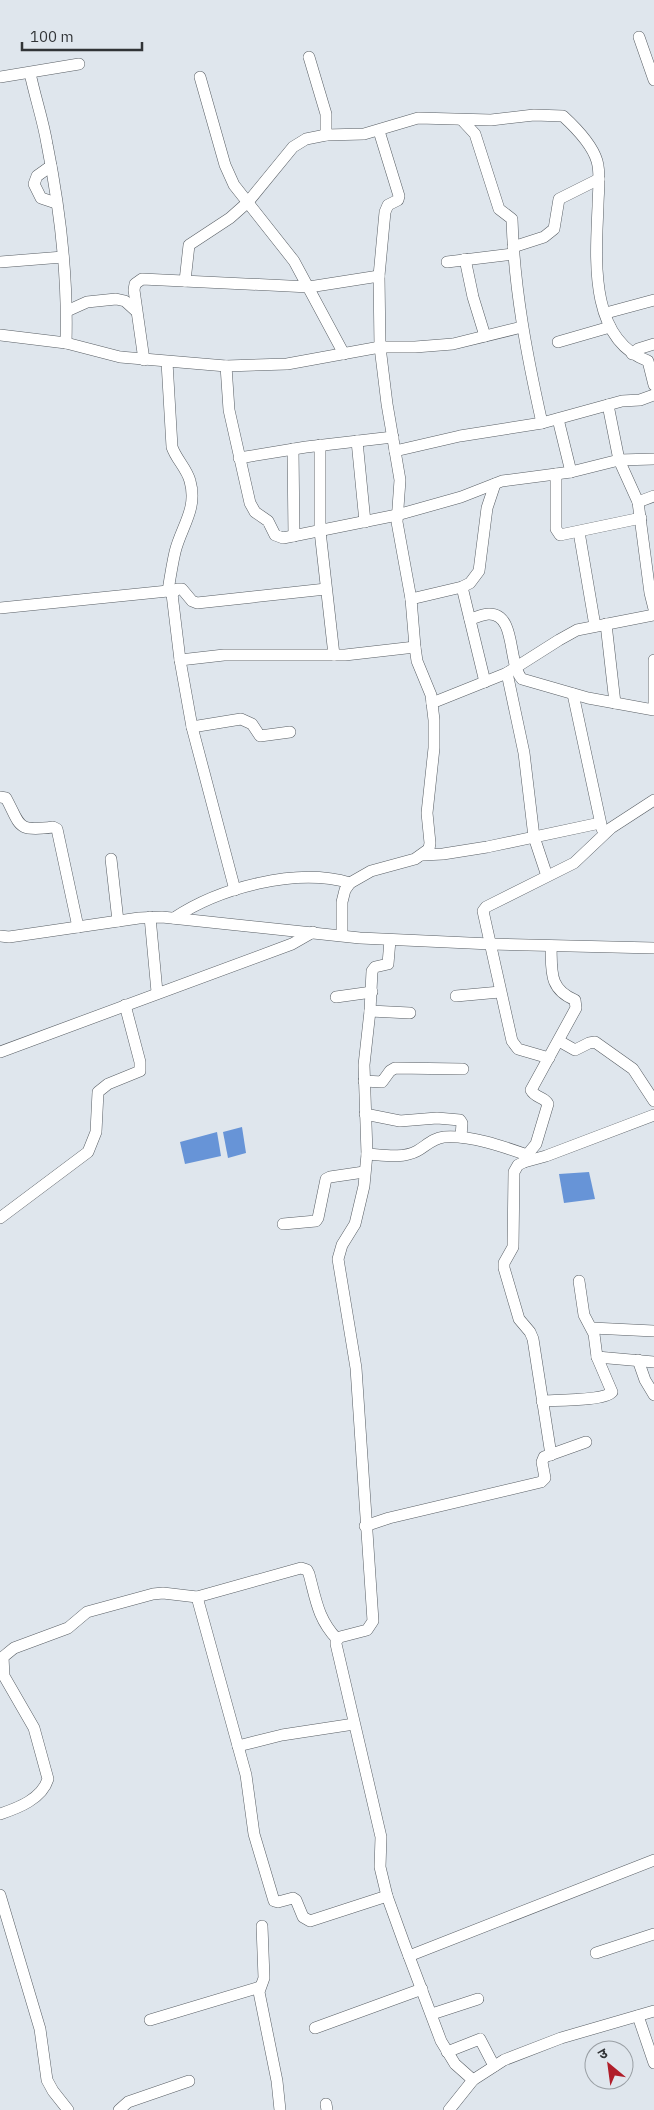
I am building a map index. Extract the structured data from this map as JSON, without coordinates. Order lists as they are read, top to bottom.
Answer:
{
  "scale_bar": "100 m",
  "north": "top left"
}
